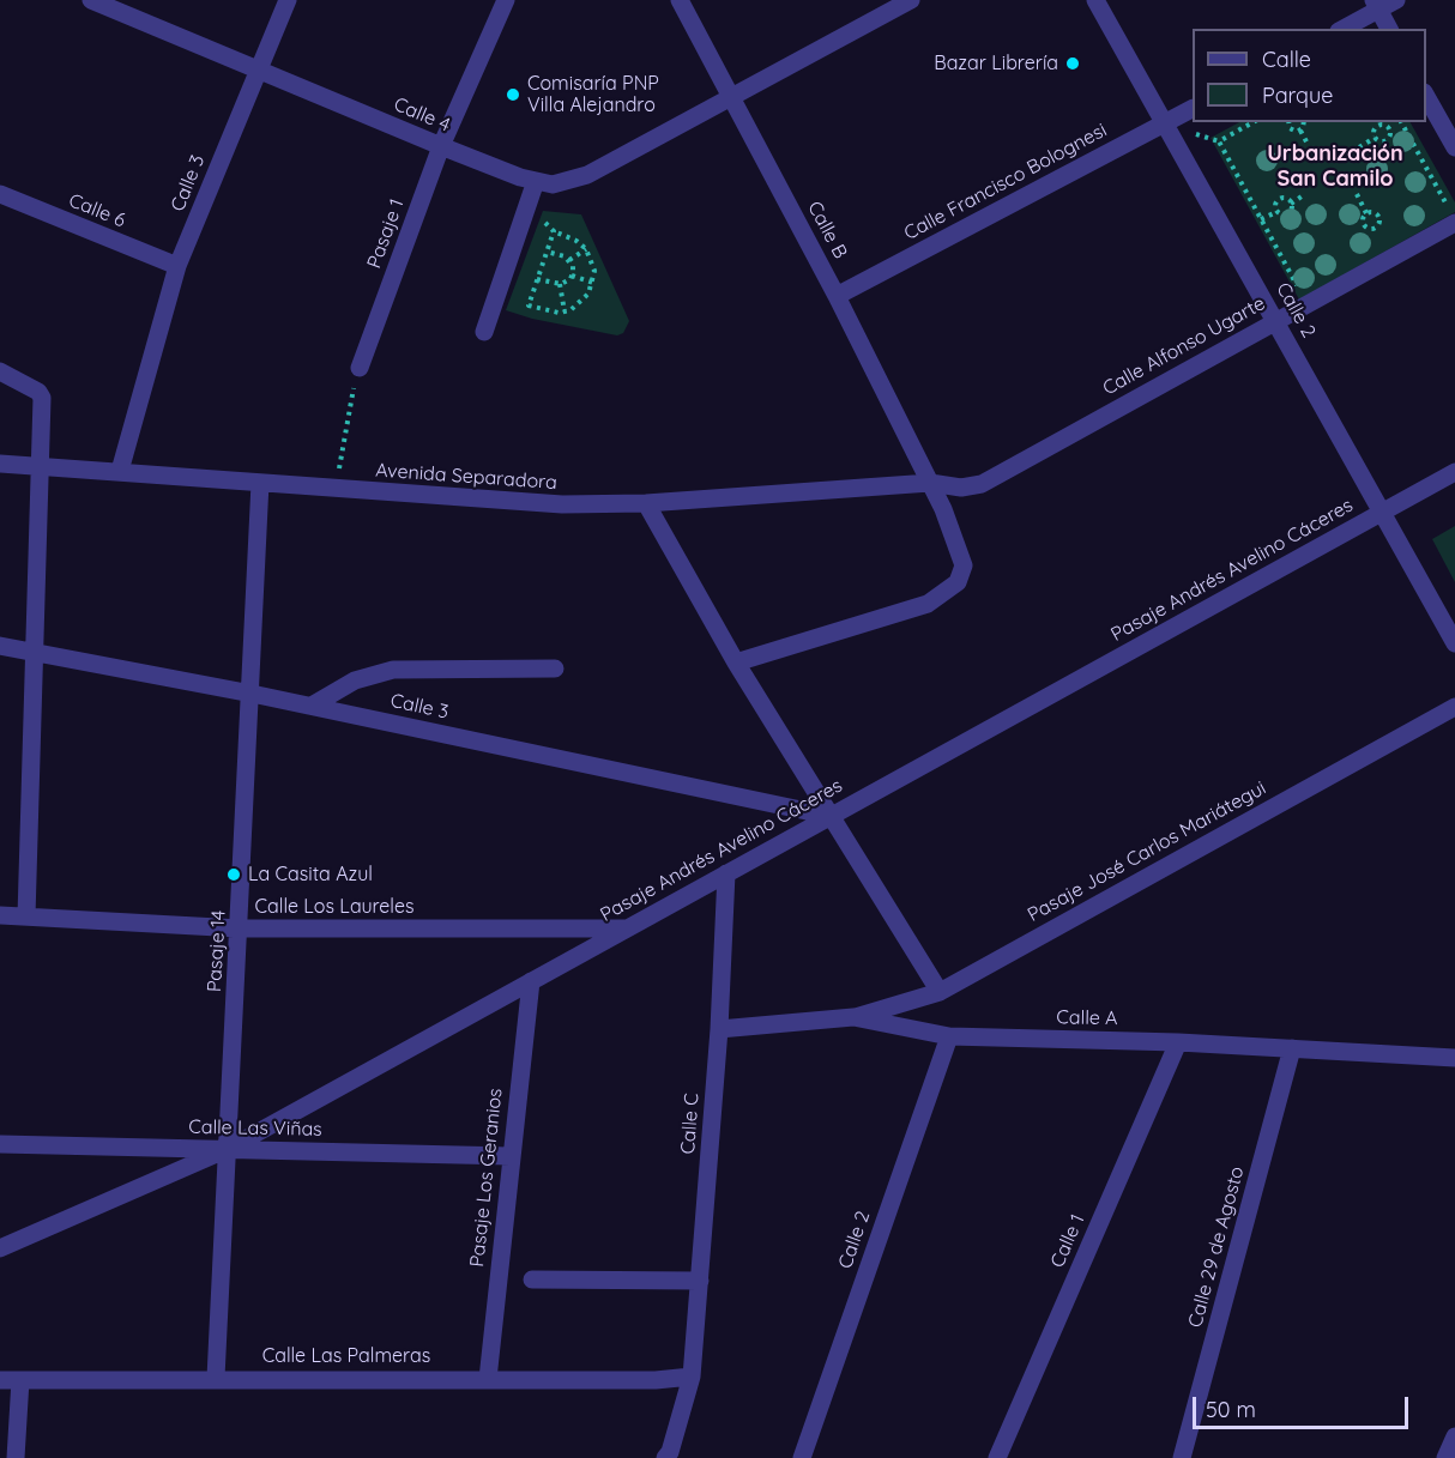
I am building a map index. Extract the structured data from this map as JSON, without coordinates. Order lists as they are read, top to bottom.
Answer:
{
  "streets": {
    "street": [
      "Calle 4",
      "Calle Francisco Bolognesi",
      "Calle 3",
      "Calle 6",
      "Calle B",
      "Pasaje 1",
      "Calle 2",
      "Calle Alfonso Ugarte",
      "Avenida Separadora",
      "Pasaje Andrés Avelino Cáceres",
      "Pasaje José Carlos Mariátegui",
      "Calle Los Laureles",
      "Pasaje 14",
      "Calle A",
      "Calle C",
      "Calle Las Viñas",
      "Pasaje Los Geranios",
      "Calle 1",
      "Calle 29 de Agosto",
      "Calle Las Palmeras"
    ]
  },
  "crossings": [
    ["Calle 4", "Calle 3"],
    ["Calle 4", "Calle B"],
    ["Calle 4", "Pasaje 1"],
    ["Calle Francisco Bolognesi", "Calle B"],
    ["Calle Francisco Bolognesi", "Calle 2"],
    ["Calle 3", "Calle 6"],
    ["Calle 3", "Avenida Separadora"],
    ["Calle 3", "Pasaje Andrés Avelino Cáceres"],
    ["Calle 3", "Pasaje 14"],
    ["Calle B", "Calle Alfonso Ugarte"],
    ["Calle B", "Avenida Separadora"],
    ["Calle 2", "Calle Alfonso Ugarte"],
    ["Calle 2", "Pasaje Andrés Avelino Cáceres"],
    ["Calle 2", "Calle A"],
    ["Calle Alfonso Ugarte", "Avenida Separadora"],
    ["Avenida Separadora", "Pasaje 14"],
    ["Pasaje Andrés Avelino Cáceres", "Calle Los Laureles"],
    ["Pasaje Andrés Avelino Cáceres", "Pasaje 14"],
    ["Pasaje Andrés Avelino Cáceres", "Calle C"],
    ["Pasaje Andrés Avelino Cáceres", "Calle Las Viñas"],
    ["Pasaje Andrés Avelino Cáceres", "Pasaje Los Geranios"],
    ["Pasaje José Carlos Mariátegui", "Calle A"],
    ["Calle Los Laureles", "Pasaje 14"],
    ["Pasaje 14", "Calle Las Viñas"],
    ["Pasaje 14", "Calle Las Palmeras"],
    ["Calle A", "Calle C"],
    ["Calle A", "Calle 1"],
    ["Calle A", "Calle 29 de Agosto"],
    ["Calle C", "Calle Las Palmeras"],
    ["Calle Las Viñas", "Pasaje Los Geranios"],
    ["Pasaje Los Geranios", "Calle Las Palmeras"]
  ],
  "districts": ["Urbanización San Camilo"],
  "places": ["Bazar Librería", "Comisaría PNP Villa Alejandro", "La Casita Azul"],
  "legend": ["Calle", "Parque"],
  "scale_bar": "50 m"
}
